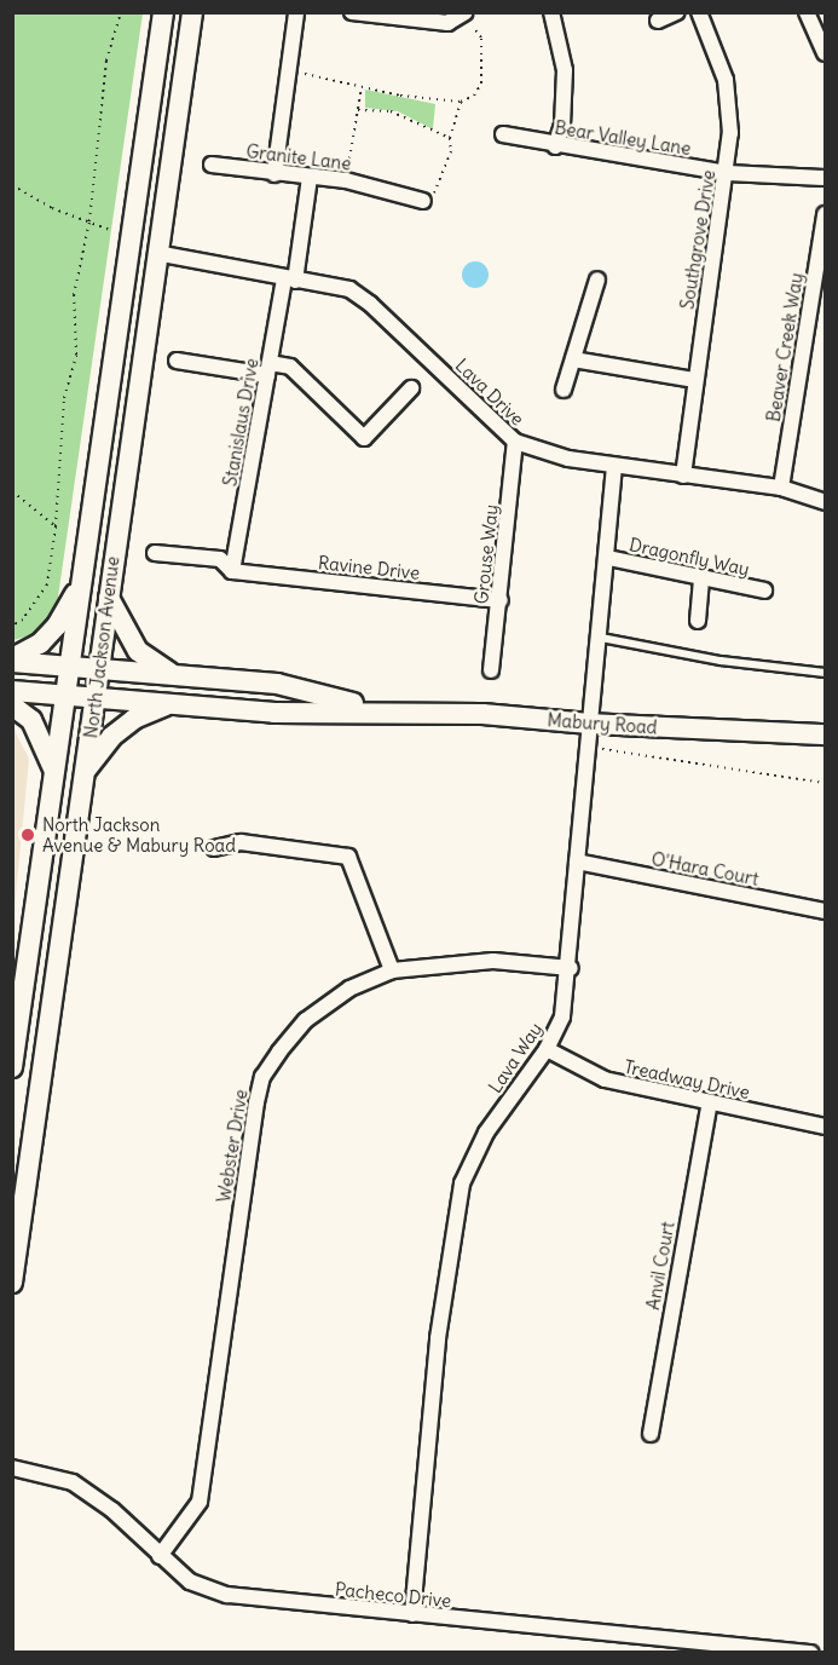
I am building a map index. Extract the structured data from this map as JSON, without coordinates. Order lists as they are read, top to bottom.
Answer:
{
  "streets": {
    "main road": ["North Jackson Avenue", "Mabury Road"],
    "street": [
      "Bear Valley Lane",
      "Granite Lane",
      "Southgrove Drive",
      "Beaver Creek Way",
      "Lava Drive",
      "Stanislaus Drive",
      "Grouse Way",
      "Dragonfly Way",
      "Ravine Drive",
      "O'Hara Court",
      "Lava Way",
      "Treadway Drive",
      "Webster Drive",
      "Anvil Court",
      "Pacheco Drive"
    ]
  },
  "crossings": [
    ["Bear Valley Lane", "Southgrove Drive"],
    ["Granite Lane", "Stanislaus Drive"],
    ["Southgrove Drive", "Lava Drive"],
    ["Beaver Creek Way", "Lava Drive"],
    ["Lava Drive", "Stanislaus Drive"],
    ["Lava Drive", "Grouse Way"],
    ["Lava Drive", "North Jackson Avenue"],
    ["Lava Drive", "Lava Way"],
    ["Stanislaus Drive", "Ravine Drive"],
    ["Grouse Way", "Ravine Drive"],
    ["Dragonfly Way", "Lava Way"],
    ["North Jackson Avenue", "Mabury Road"],
    ["Mabury Road", "Lava Way"],
    ["O'Hara Court", "Lava Way"],
    ["Lava Way", "Treadway Drive"],
    ["Lava Way", "Webster Drive"],
    ["Lava Way", "Pacheco Drive"],
    ["Treadway Drive", "Anvil Court"],
    ["Webster Drive", "Pacheco Drive"]
  ],
  "places": ["North Jackson Avenue & Mabury Road"]
}
